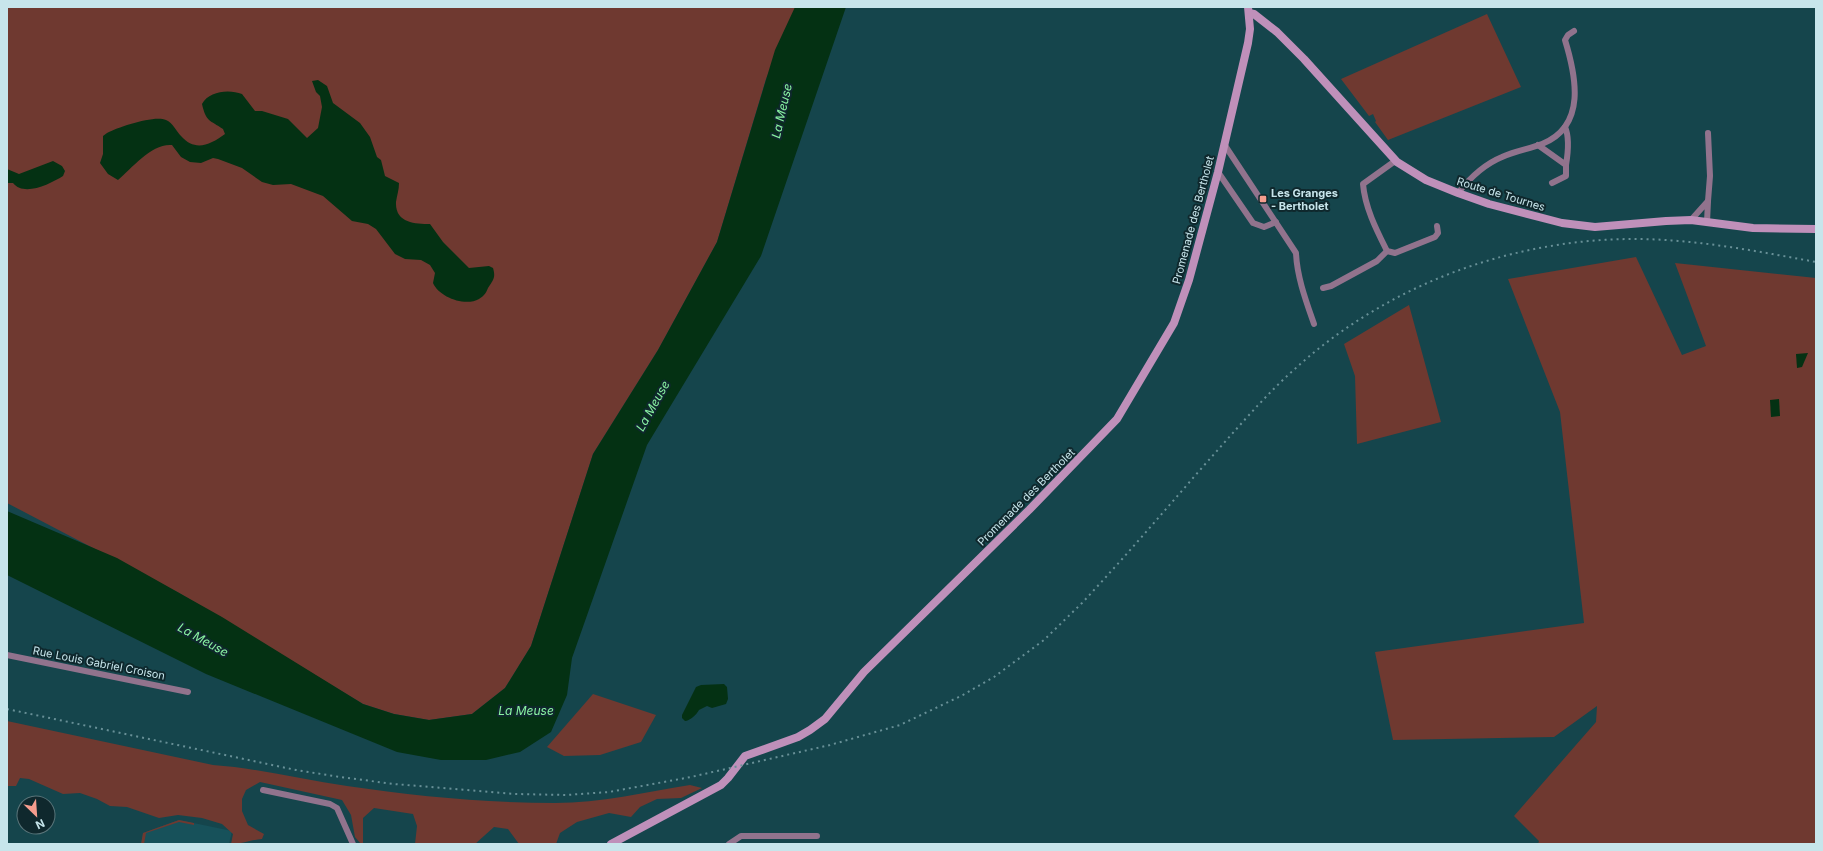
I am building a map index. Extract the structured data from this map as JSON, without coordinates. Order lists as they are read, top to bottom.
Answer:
{
  "streets": {
    "street": ["Route de Tournes", "Promenade des Bertholet", "Rue Louis Gabriel Croison"]
  },
  "crossings": [
    ["Route de Tournes", "Promenade des Bertholet"]
  ],
  "water": ["La Meuse"],
  "places": {
    "transit": ["Les Granges - Bertholet"]
  },
  "north": "bottom right"
}
